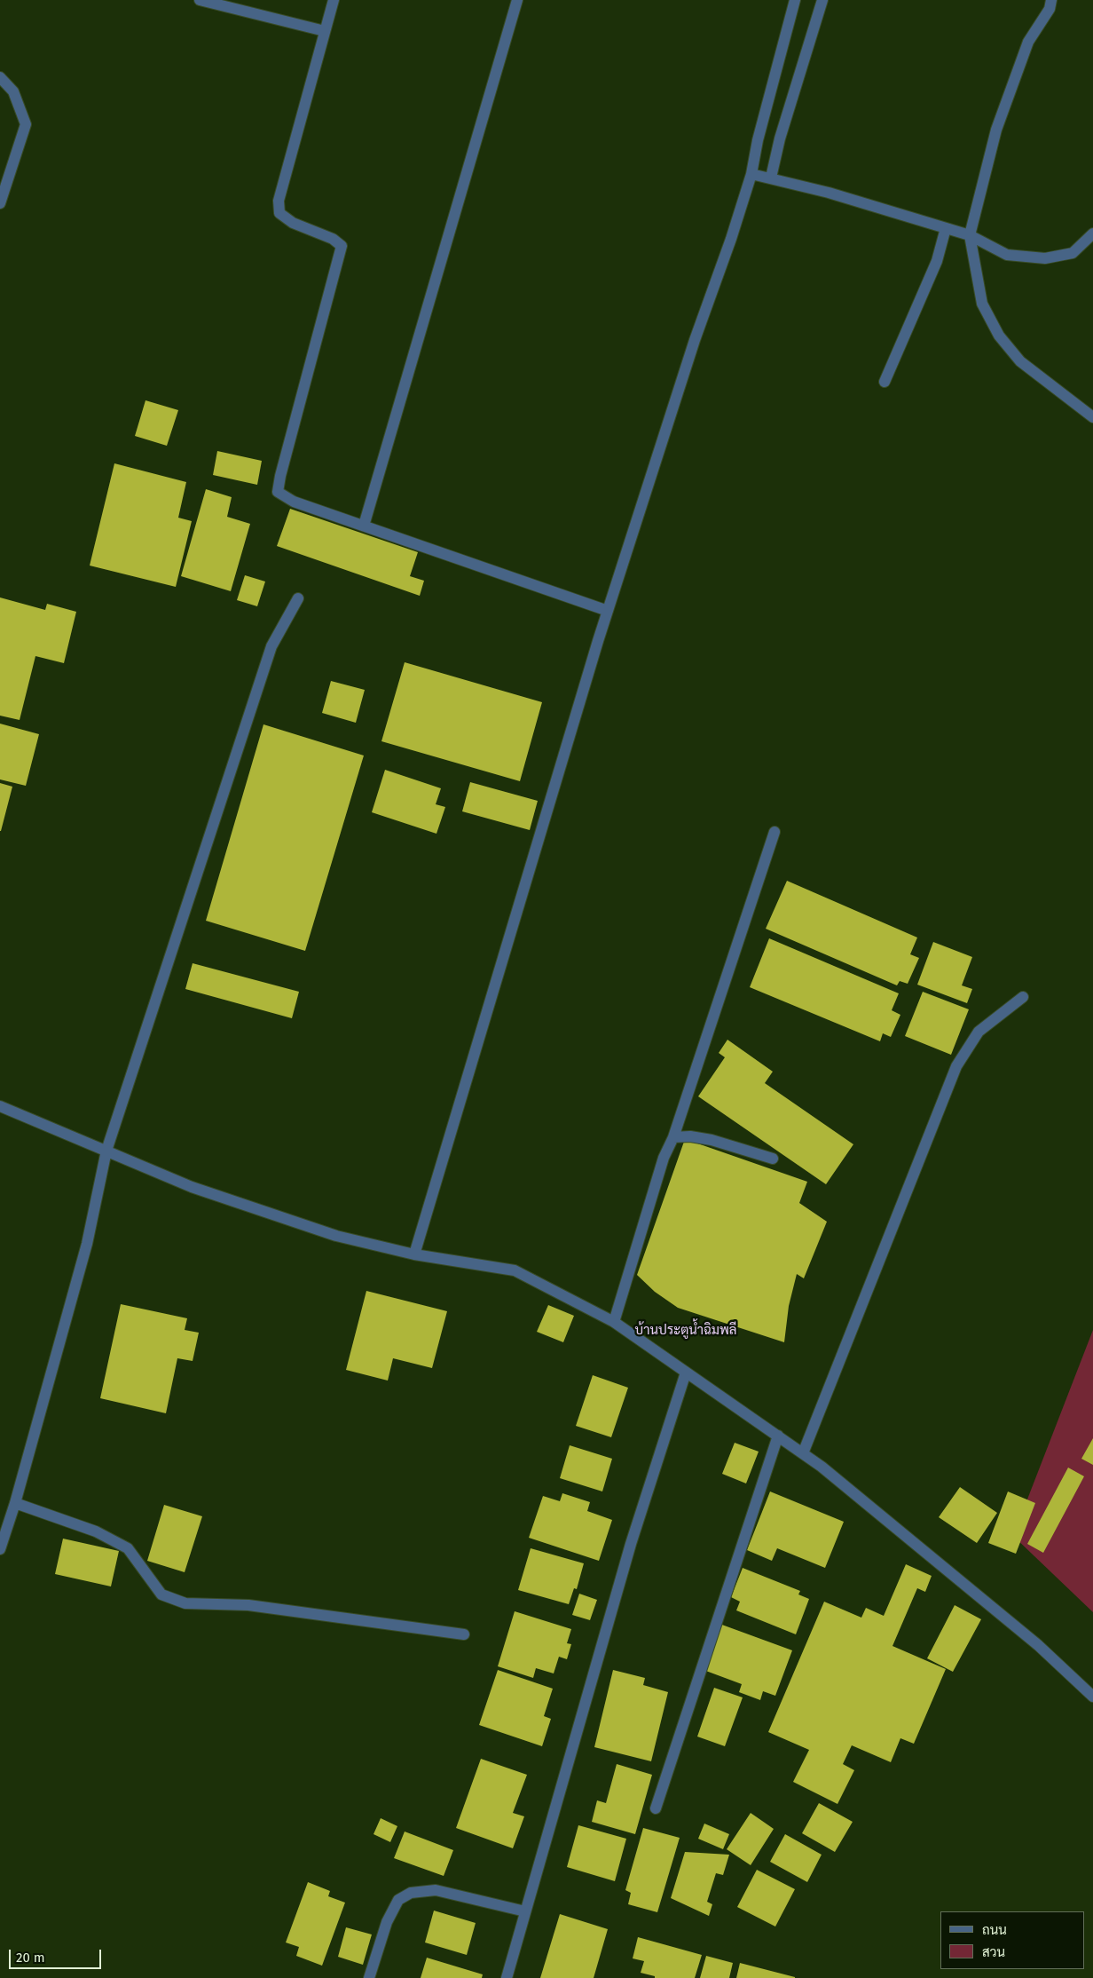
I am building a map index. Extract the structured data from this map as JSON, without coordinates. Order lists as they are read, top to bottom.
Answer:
{
  "districts": ["บ้านประตูน้ำฉิมพลี"],
  "legend": ["ถนน", "สวน"],
  "scale_bar": "20 m"
}
